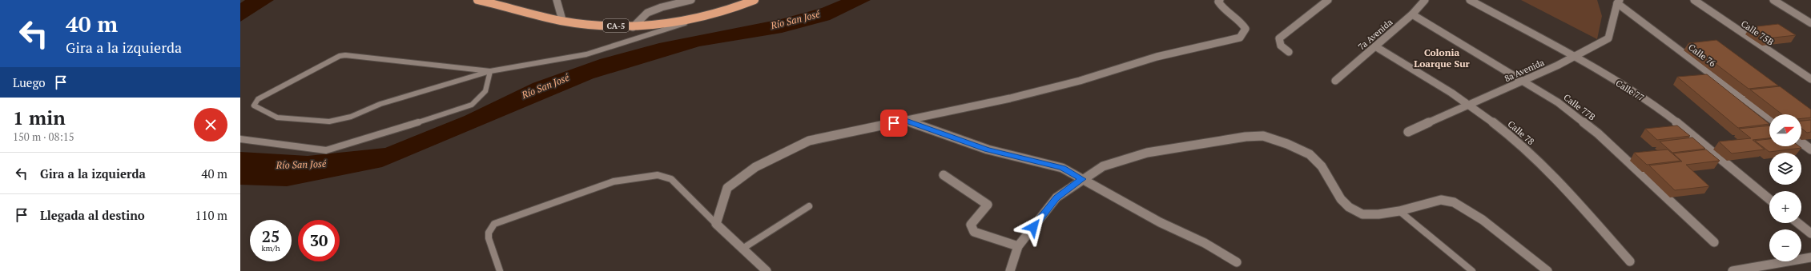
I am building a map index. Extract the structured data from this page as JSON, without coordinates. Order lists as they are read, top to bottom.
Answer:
{
  "streets": {
    "highway": ["CA-5"],
    "street": [
      "Calle 75B",
      "7a Avenida",
      "Calle 76",
      "8a Avenida",
      "Calle 77",
      "Calle 77B",
      "Calle 78"
    ]
  },
  "crossings": [
    ["7a Avenida", "Calle 77B"],
    ["7a Avenida", "Calle 78"],
    ["Calle 76", "8a Avenida"],
    ["8a Avenida", "Calle 77"],
    ["8a Avenida", "Calle 77B"],
    ["8a Avenida", "Calle 78"]
  ],
  "districts": ["Colonia Loarque Sur"],
  "water": ["Río San José"],
  "north": "right",
  "page": {
    "turn": ["40 m", "Gira a la izquierda"],
    "then": "Luego",
    "heading": ["1 min", "150 m · 08:15"],
    "map_buttons": ["+", "−"],
    "list": [
      {
        "name": "Gira a la izquierda",
        "value": "40 m"
      },
      {
        "name": "Llegada al destino",
        "value": "110 m"
      }
    ],
    "speed": "25 km/h",
    "limit": "30"
  }
}
